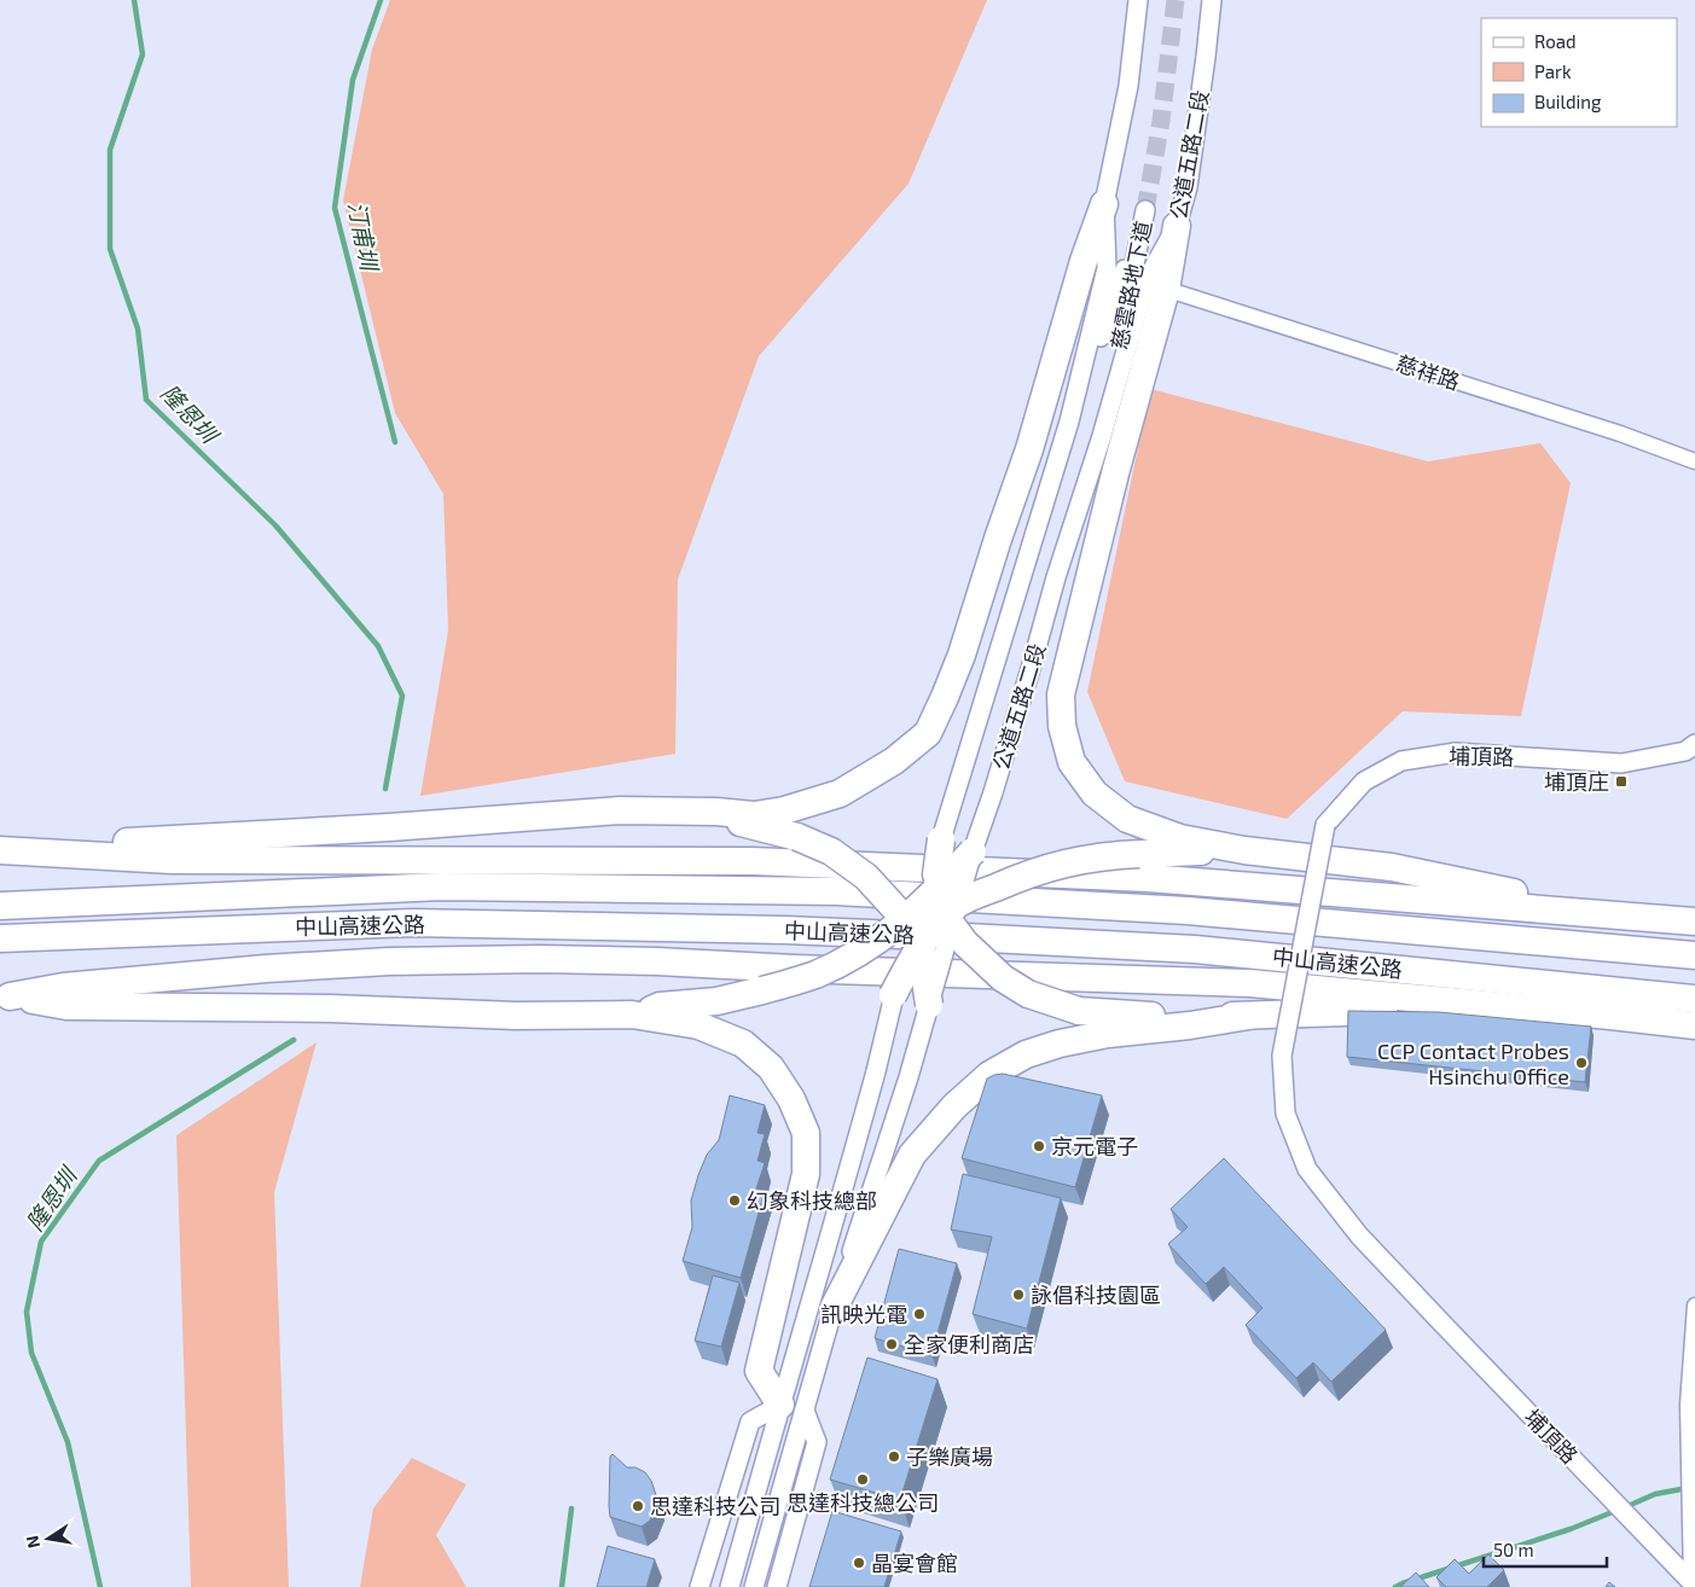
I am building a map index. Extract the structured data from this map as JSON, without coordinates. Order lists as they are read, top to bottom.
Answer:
{
  "streets": {
    "highway": ["中山高速公路"],
    "street": [
      "公道五路二段",
      "慈雲路地下道",
      "慈祥路",
      "埔頂路"
    ]
  },
  "crossings": [
    ["公道五路二段", "慈雲路地下道"]
  ],
  "water": ["汀甫圳", "隆恩圳"],
  "places": {
    "transit": ["埔頂庄"],
    "other": [
      "CCP Contact Probes Hsinchu Office",
      "京元電子",
      "幻象科技總部",
      "詠倡科技園區",
      "訊映光電",
      "全家便利商店",
      "子樂廣場",
      "思達科技總公司",
      "思達科技公司",
      "晶宴會館"
    ]
  },
  "legend": ["Road", "Park", "Building"],
  "scale_bar": "50 m",
  "north": "left"
}
